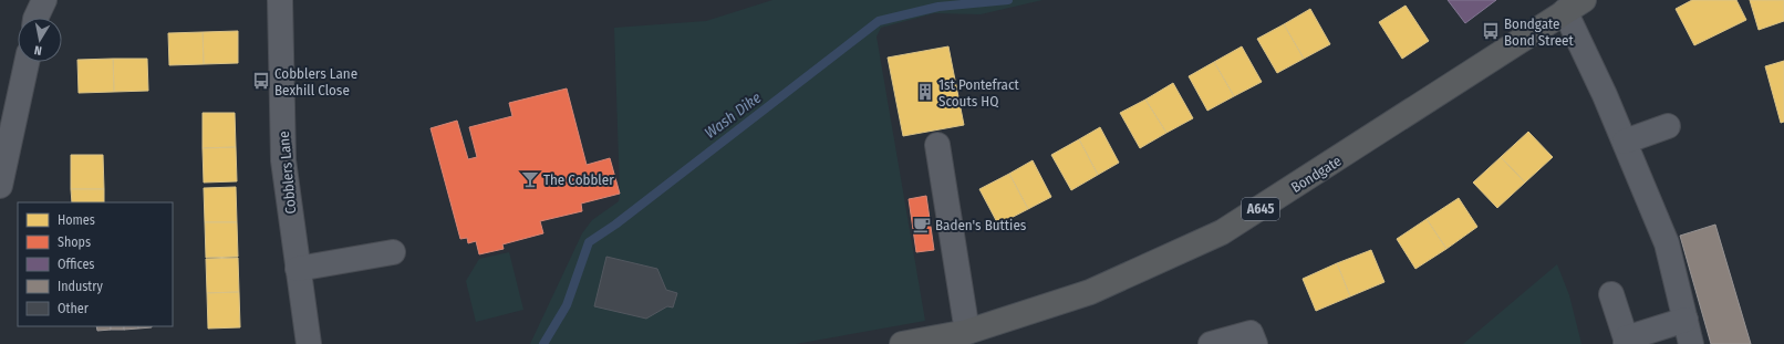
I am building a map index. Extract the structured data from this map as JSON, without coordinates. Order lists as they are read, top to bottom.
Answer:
{
  "streets": {
    "highway": ["Bondgate", "A645"],
    "street": ["Cobblers Lane"]
  },
  "water": ["Wash Dike"],
  "places": {
    "bus stop": ["Bondgate Bond Street", "Cobblers Lane Bexhill Close"],
    "building": ["1st Pontefract Scouts HQ"],
    "bar": ["The Cobbler"],
    "cafe": ["Baden's Butties"]
  },
  "legend": [
    "Homes",
    "Shops",
    "Offices",
    "Industry",
    "Other"
  ],
  "north": "bottom"
}
